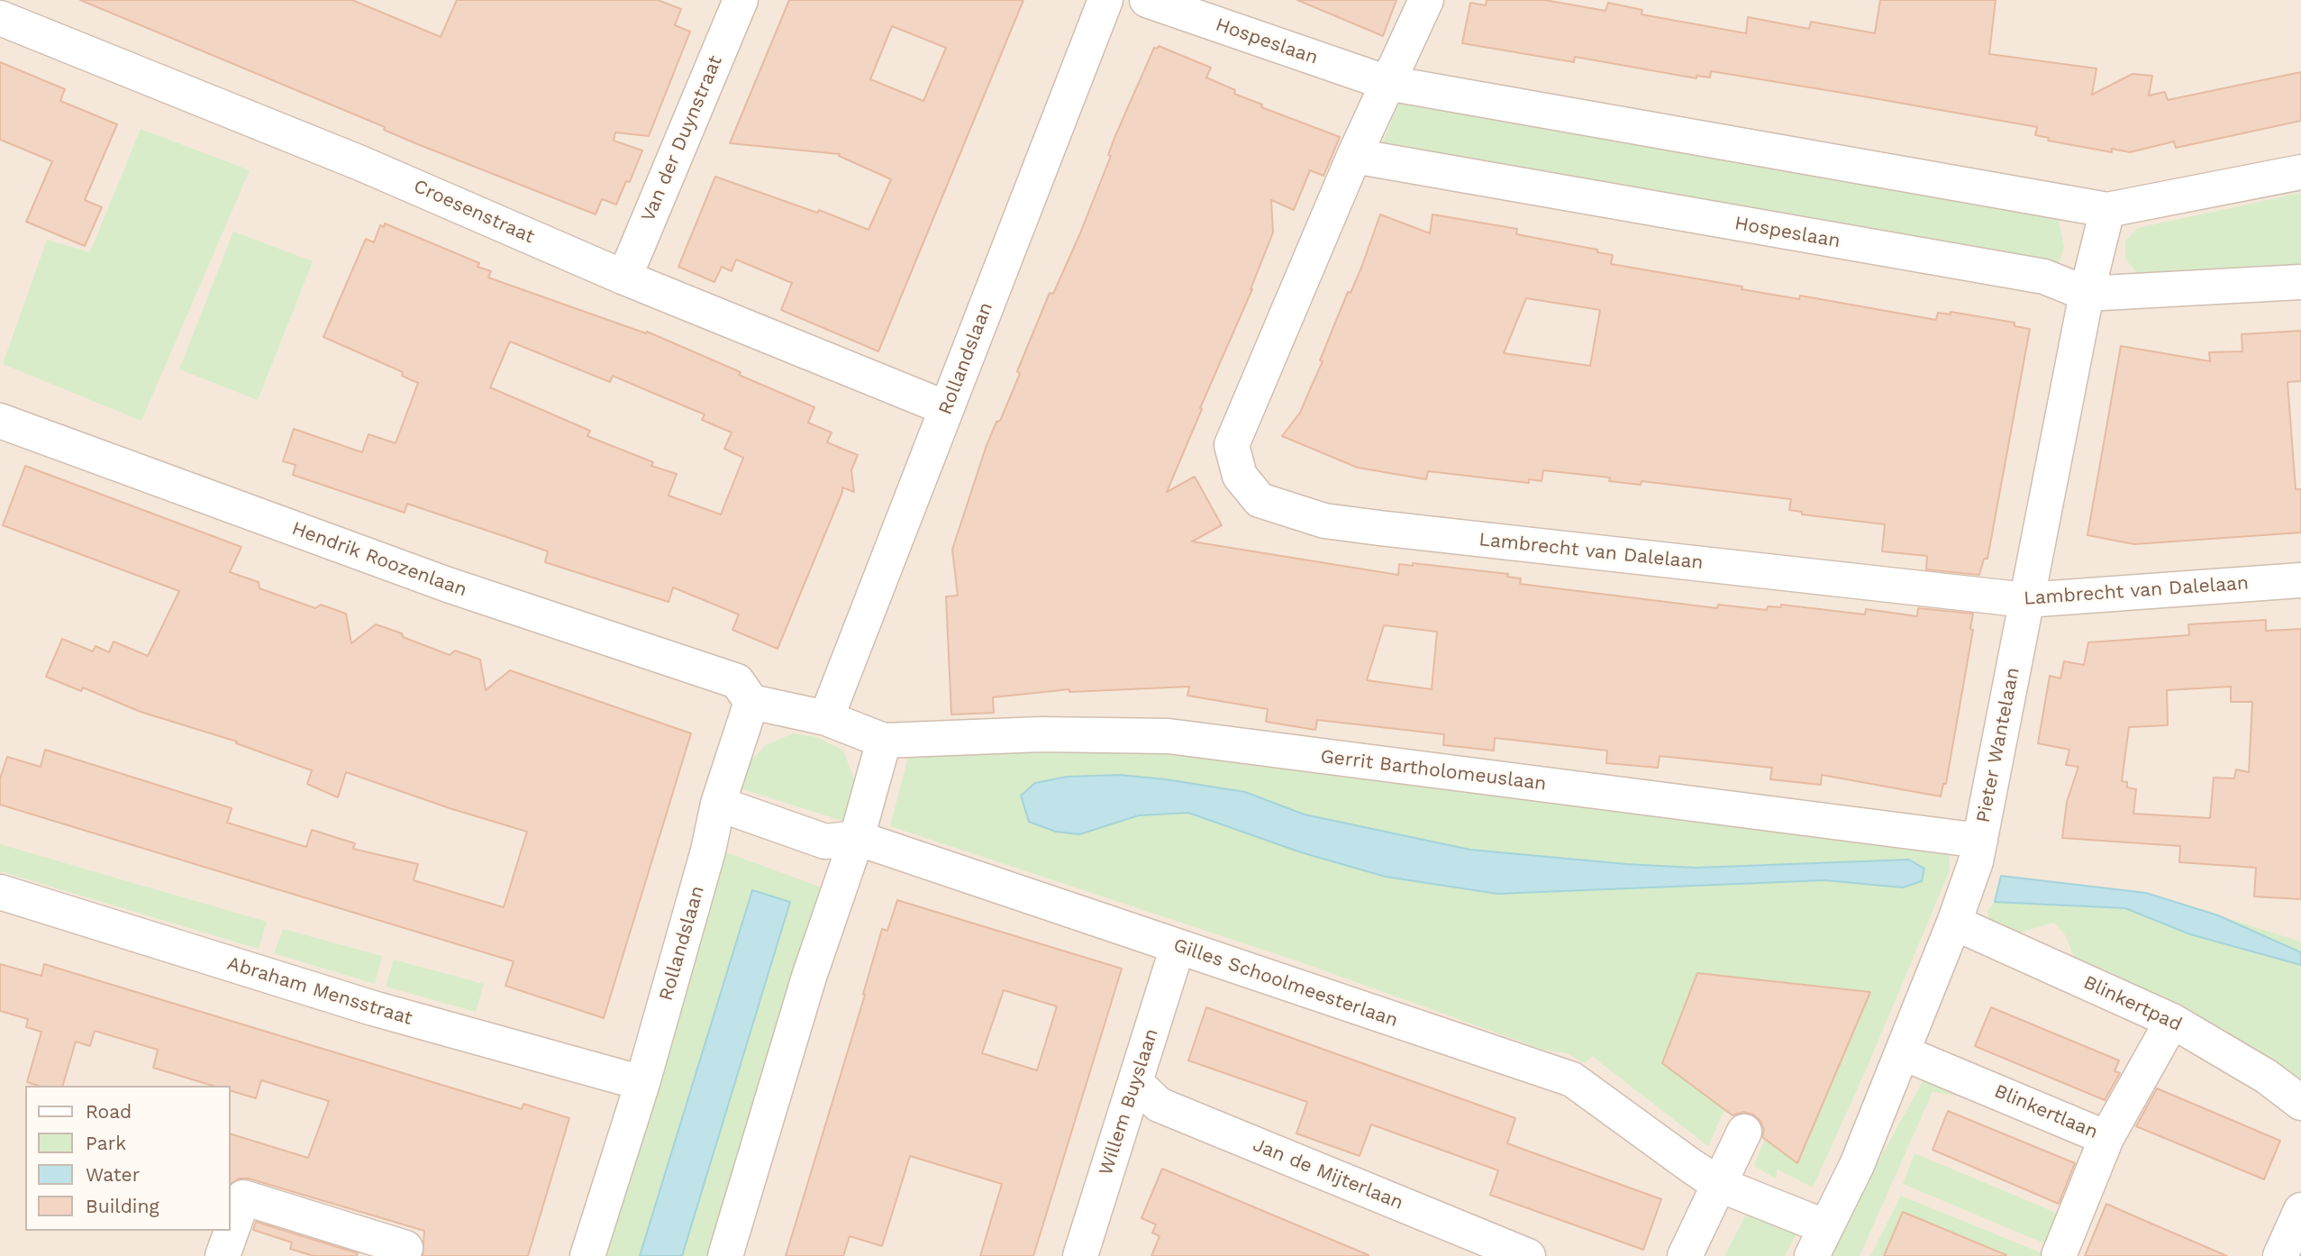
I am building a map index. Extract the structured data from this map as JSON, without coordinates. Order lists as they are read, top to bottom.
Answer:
{
  "streets": {
    "street": [
      "Hospeslaan",
      "Van der Duynstraat",
      "Croesenstraat",
      "Rollandslaan",
      "Lambrecht van Dalelaan",
      "Hendrik Roozenlaan",
      "Pieter Wantelaan",
      "Gerrit Bartholomeuslaan",
      "Gilles Schoolmeesterlaan",
      "Abraham Mensstraat",
      "Blinkertpad",
      "Willem Buyslaan",
      "Blinkertlaan",
      "Jan de Mijterlaan"
    ]
  },
  "crossings": [
    ["Hospeslaan", "Lambrecht van Dalelaan"],
    ["Hospeslaan", "Pieter Wantelaan"],
    ["Van der Duynstraat", "Croesenstraat"],
    ["Croesenstraat", "Rollandslaan"],
    ["Rollandslaan", "Hendrik Roozenlaan"],
    ["Rollandslaan", "Gilles Schoolmeesterlaan"],
    ["Rollandslaan", "Abraham Mensstraat"],
    ["Lambrecht van Dalelaan", "Pieter Wantelaan"],
    ["Pieter Wantelaan", "Gerrit Bartholomeuslaan"],
    ["Pieter Wantelaan", "Gilles Schoolmeesterlaan"],
    ["Pieter Wantelaan", "Blinkertpad"],
    ["Pieter Wantelaan", "Blinkertlaan"],
    ["Gilles Schoolmeesterlaan", "Willem Buyslaan"],
    ["Willem Buyslaan", "Jan de Mijterlaan"]
  ],
  "legend": [
    "Road",
    "Park",
    "Water",
    "Building"
  ]
}
